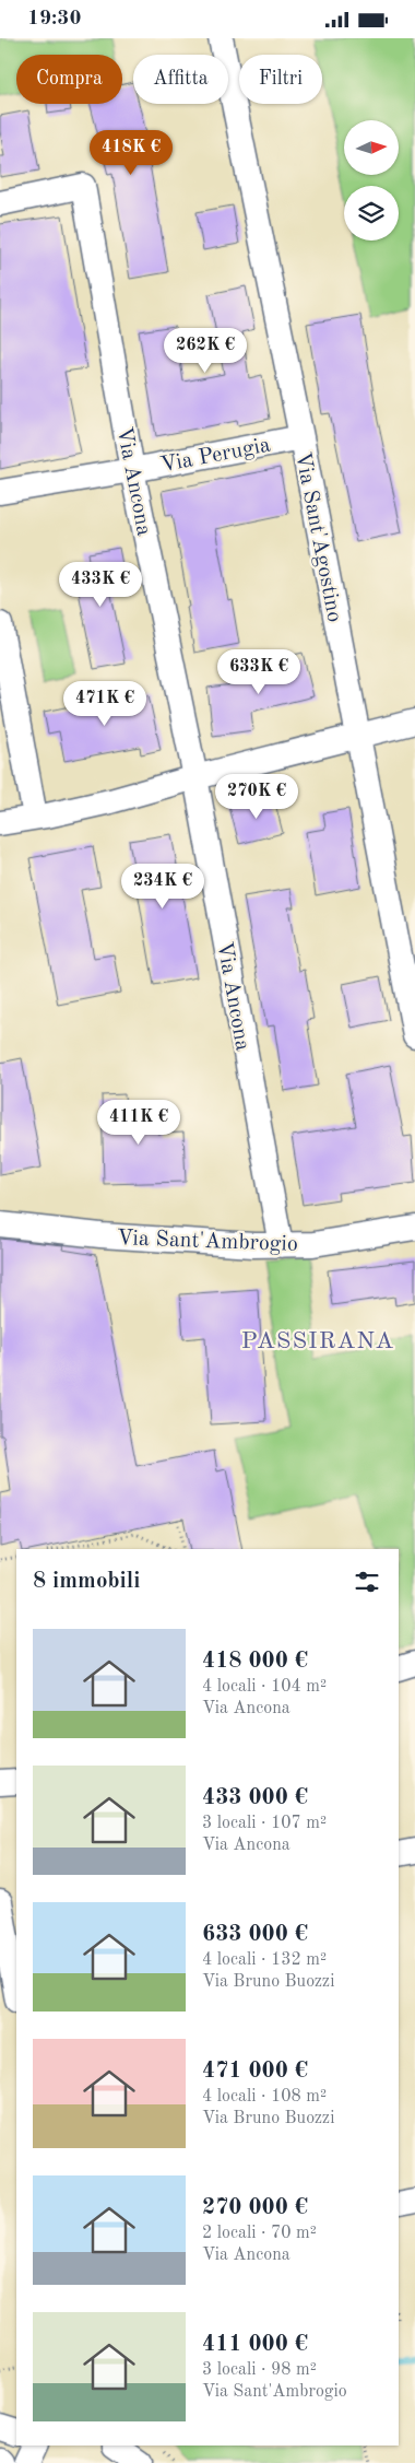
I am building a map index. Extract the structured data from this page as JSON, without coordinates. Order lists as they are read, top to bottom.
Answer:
{
  "streets": {
    "street": [
      "Via Perugia",
      "Via Ancona",
      "Via Sant'Agostino",
      "Via Sant'Ambrogio"
    ]
  },
  "crossings": [
    ["Via Perugia", "Via Ancona"],
    ["Via Perugia", "Via Sant'Agostino"],
    ["Via Ancona", "Via Sant'Ambrogio"]
  ],
  "districts": ["PASSIRANA"],
  "north": "right",
  "page": {
    "status": "19:30",
    "chip": ["Compra", "Affitta", "Filtri"],
    "price": [
      "418K €",
      "262K €",
      "433K €",
      "633K €",
      "471K €",
      "270K €",
      "234K €",
      "411K €"
    ],
    "heading": "8 immobili",
    "list": [
      {
        "name": "418 000 €",
        "note": "4 locali · 104 m² · Via Ancona"
      },
      {
        "name": "433 000 €",
        "note": "3 locali · 107 m² · Via Ancona"
      },
      {
        "name": "633 000 €",
        "note": "4 locali · 132 m² · Via Bruno Buozzi"
      },
      {
        "name": "471 000 €",
        "note": "4 locali · 108 m² · Via Bruno Buozzi"
      },
      {
        "name": "270 000 €",
        "note": "2 locali · 70 m² · Via Ancona"
      },
      {
        "name": "411 000 €",
        "note": "3 locali · 98 m² · Via Sant'Ambrogio"
      }
    ]
  }
}
